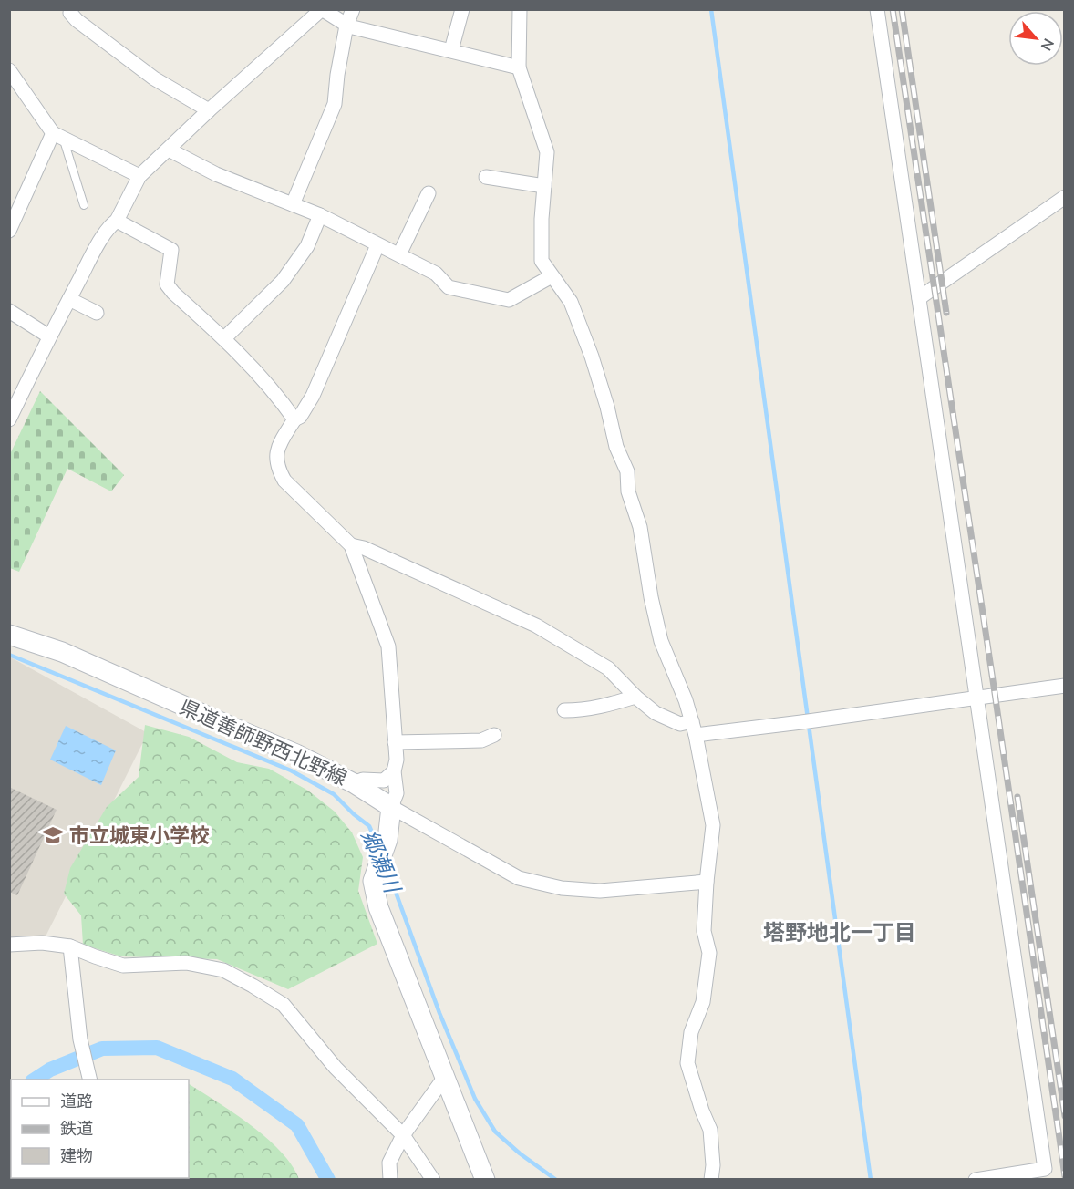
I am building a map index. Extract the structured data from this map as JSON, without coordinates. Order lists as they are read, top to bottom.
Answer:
{
  "streets": {
    "main road": ["県道善師野西北野線"]
  },
  "districts": ["塔野地北一丁目"],
  "water": ["郷瀬川"],
  "places": {
    "school or university": ["市立城東小学校"]
  },
  "legend": ["道路", "鉄道", "建物"],
  "north": "bottom right"
}
